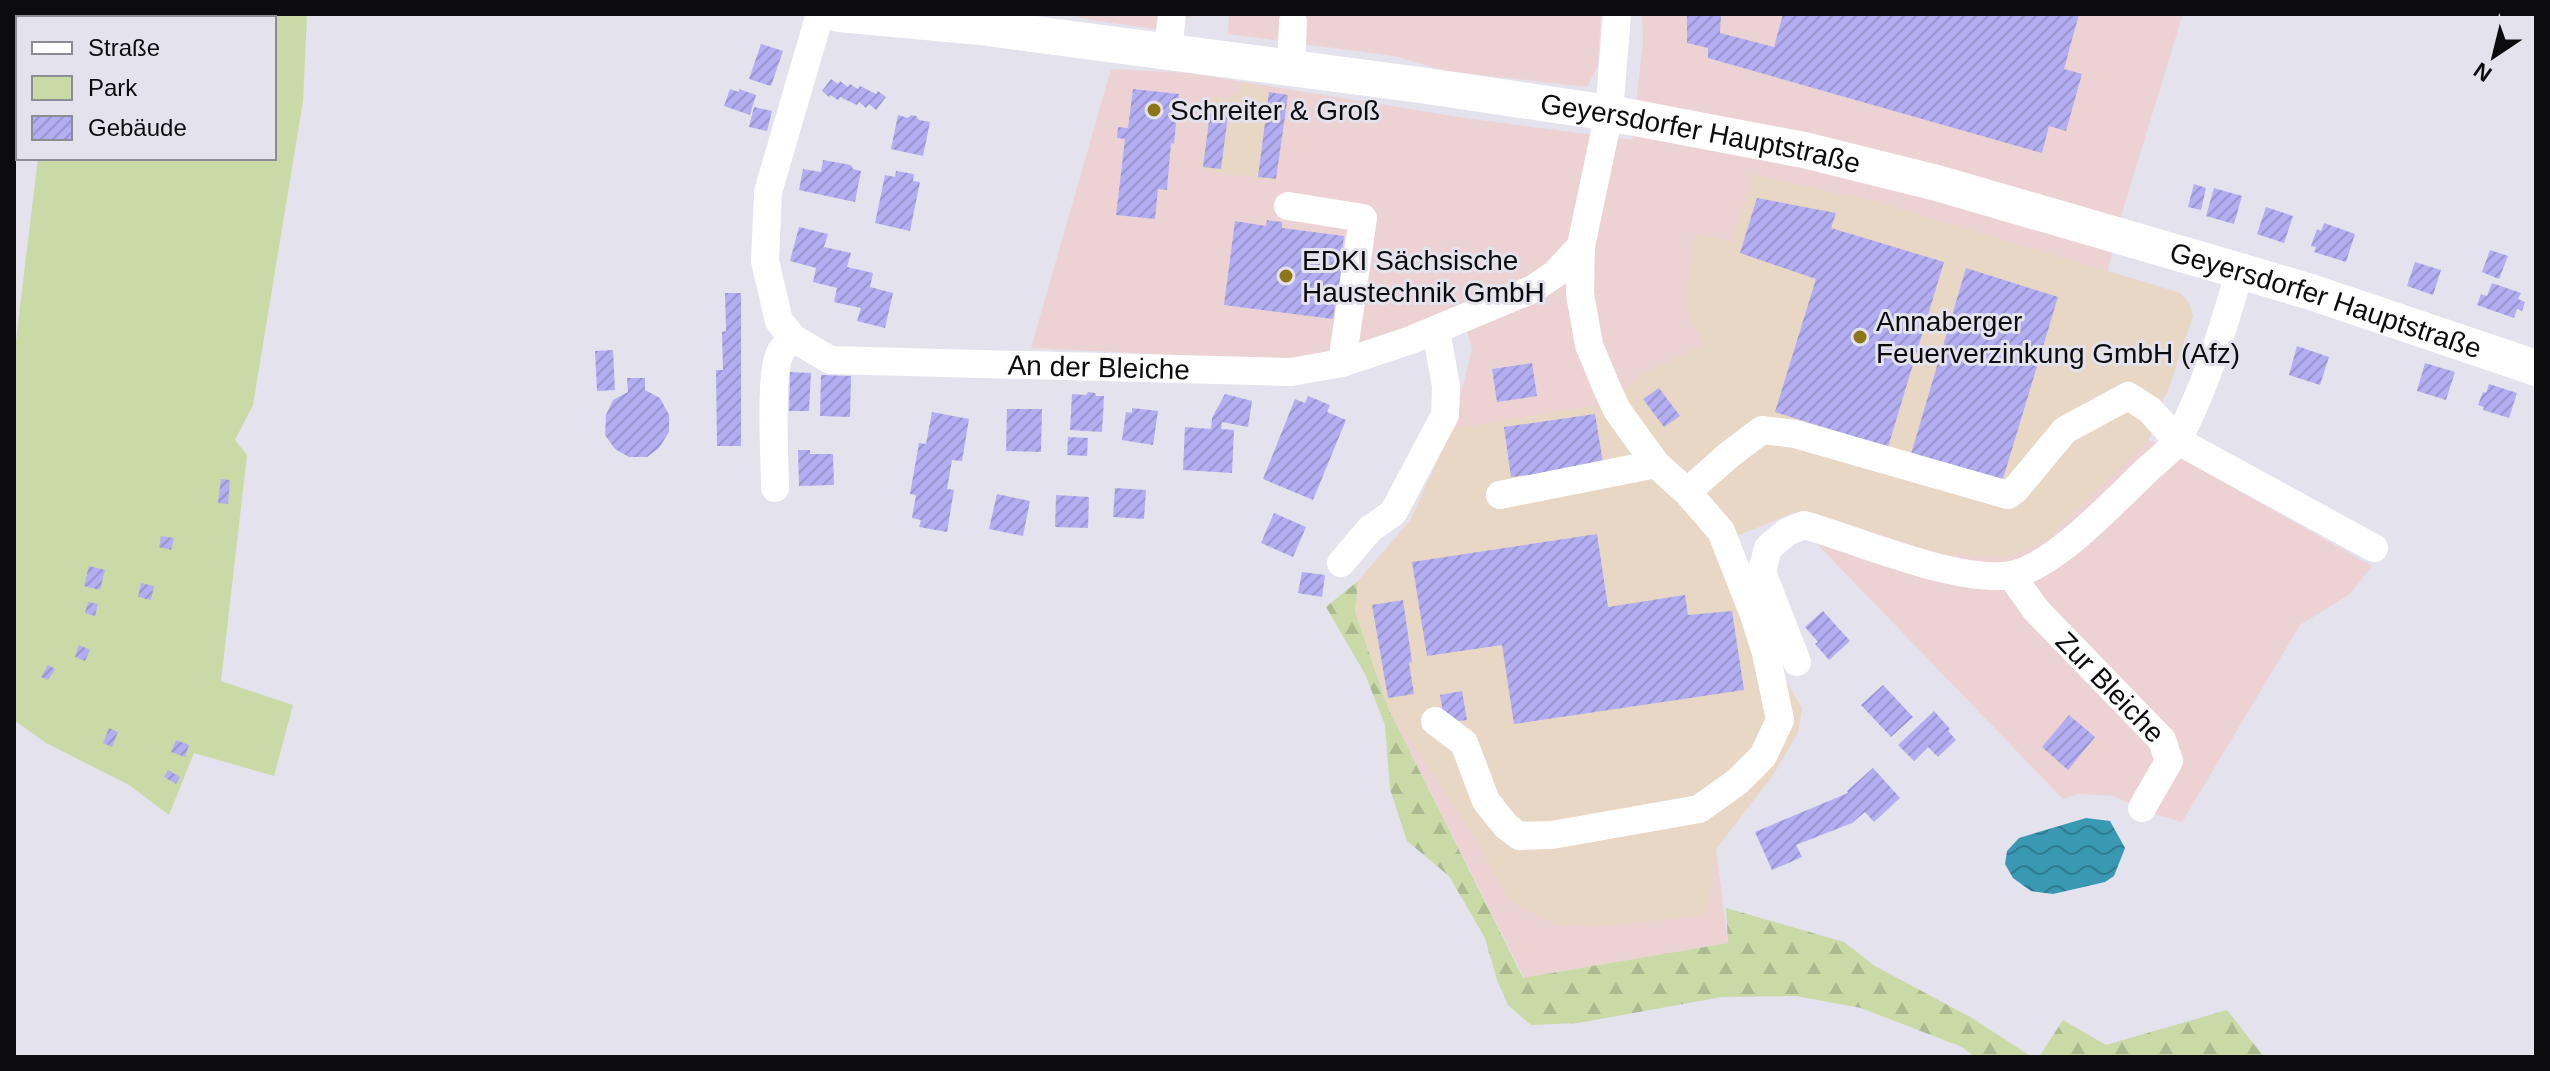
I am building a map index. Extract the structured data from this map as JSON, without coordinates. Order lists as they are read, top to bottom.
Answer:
{
  "streets": {
    "main road": ["Geyersdorfer Hauptstraße"],
    "street": ["An der Bleiche", "Zur Bleiche"]
  },
  "places": ["Schreiter & Groß", "EDKI Sächsische Haustechnik GmbH", "Annaberger Feuerverzinkung GmbH (Afz)"],
  "legend": ["Straße", "Park", "Gebäude"],
  "north": "bottom left"
}
